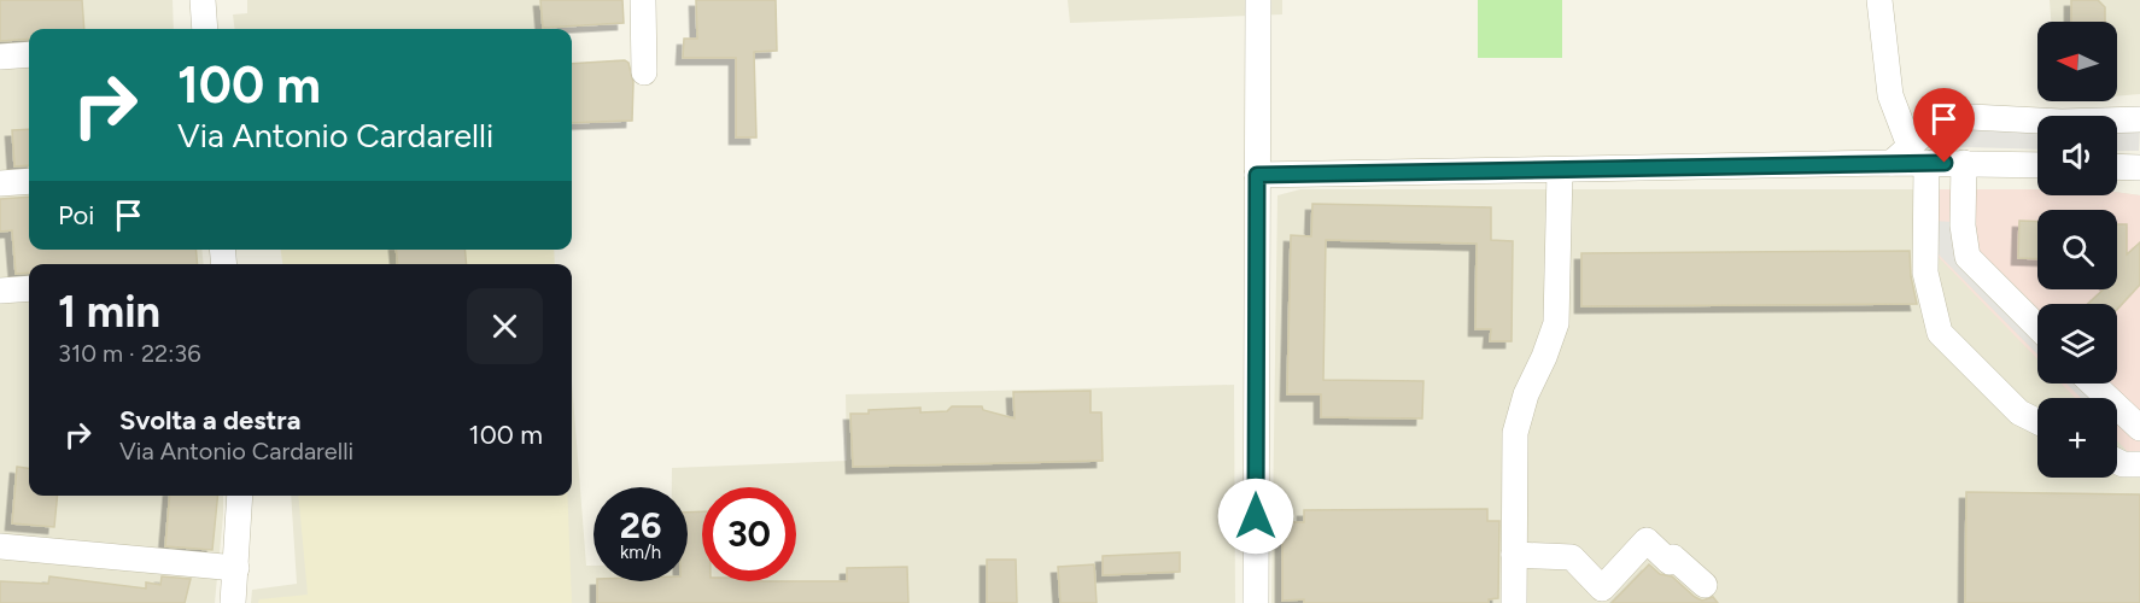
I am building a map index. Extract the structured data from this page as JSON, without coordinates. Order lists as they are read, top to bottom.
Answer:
{
  "north": "left",
  "page": {
    "map_buttons": "+",
    "turn": ["100 m", "Via Antonio Cardarelli"],
    "then": "Poi",
    "heading": ["1 min", "310 m · 22:36"],
    "list": [
      {
        "name": "Svolta a destra",
        "note": "Via Antonio Cardarelli",
        "value": "100 m"
      }
    ],
    "speed": "26 km/h",
    "limit": "30"
  }
}
